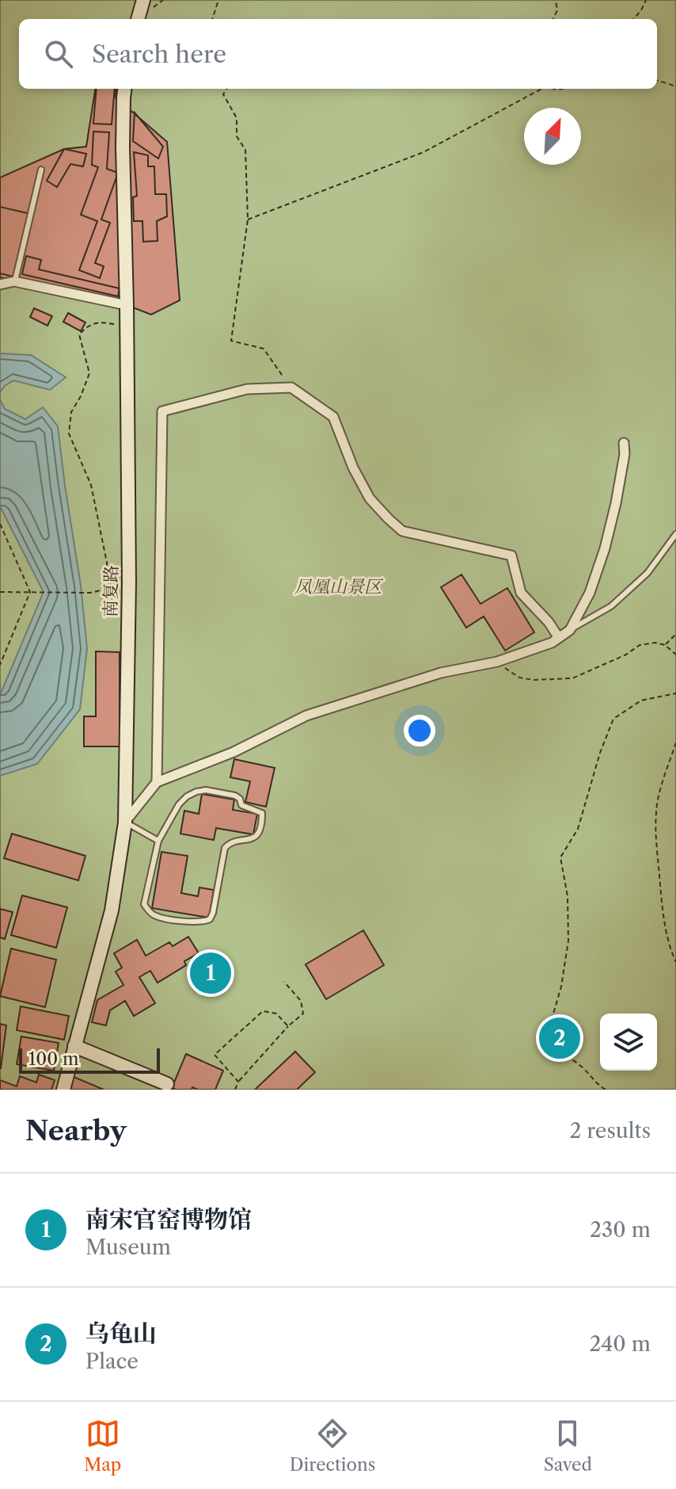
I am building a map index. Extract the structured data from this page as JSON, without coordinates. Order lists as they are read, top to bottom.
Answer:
{
  "streets": {
    "street": ["南复路"]
  },
  "parks": ["凤凰山景区"],
  "scale_bar": "100 m",
  "north": "top right",
  "page": {
    "search": "Search here",
    "pins": ["1", "2"],
    "scale": "100 m",
    "heading": ["Nearby", "2 results"],
    "list": [
      {
        "mark": "1",
        "name": "南宋官窑博物馆",
        "note": "Museum",
        "value": "230 m"
      },
      {
        "mark": "2",
        "name": "乌龟山",
        "note": "Place",
        "value": "240 m"
      }
    ],
    "nav": ["Map", "Directions", "Saved"]
  }
}
